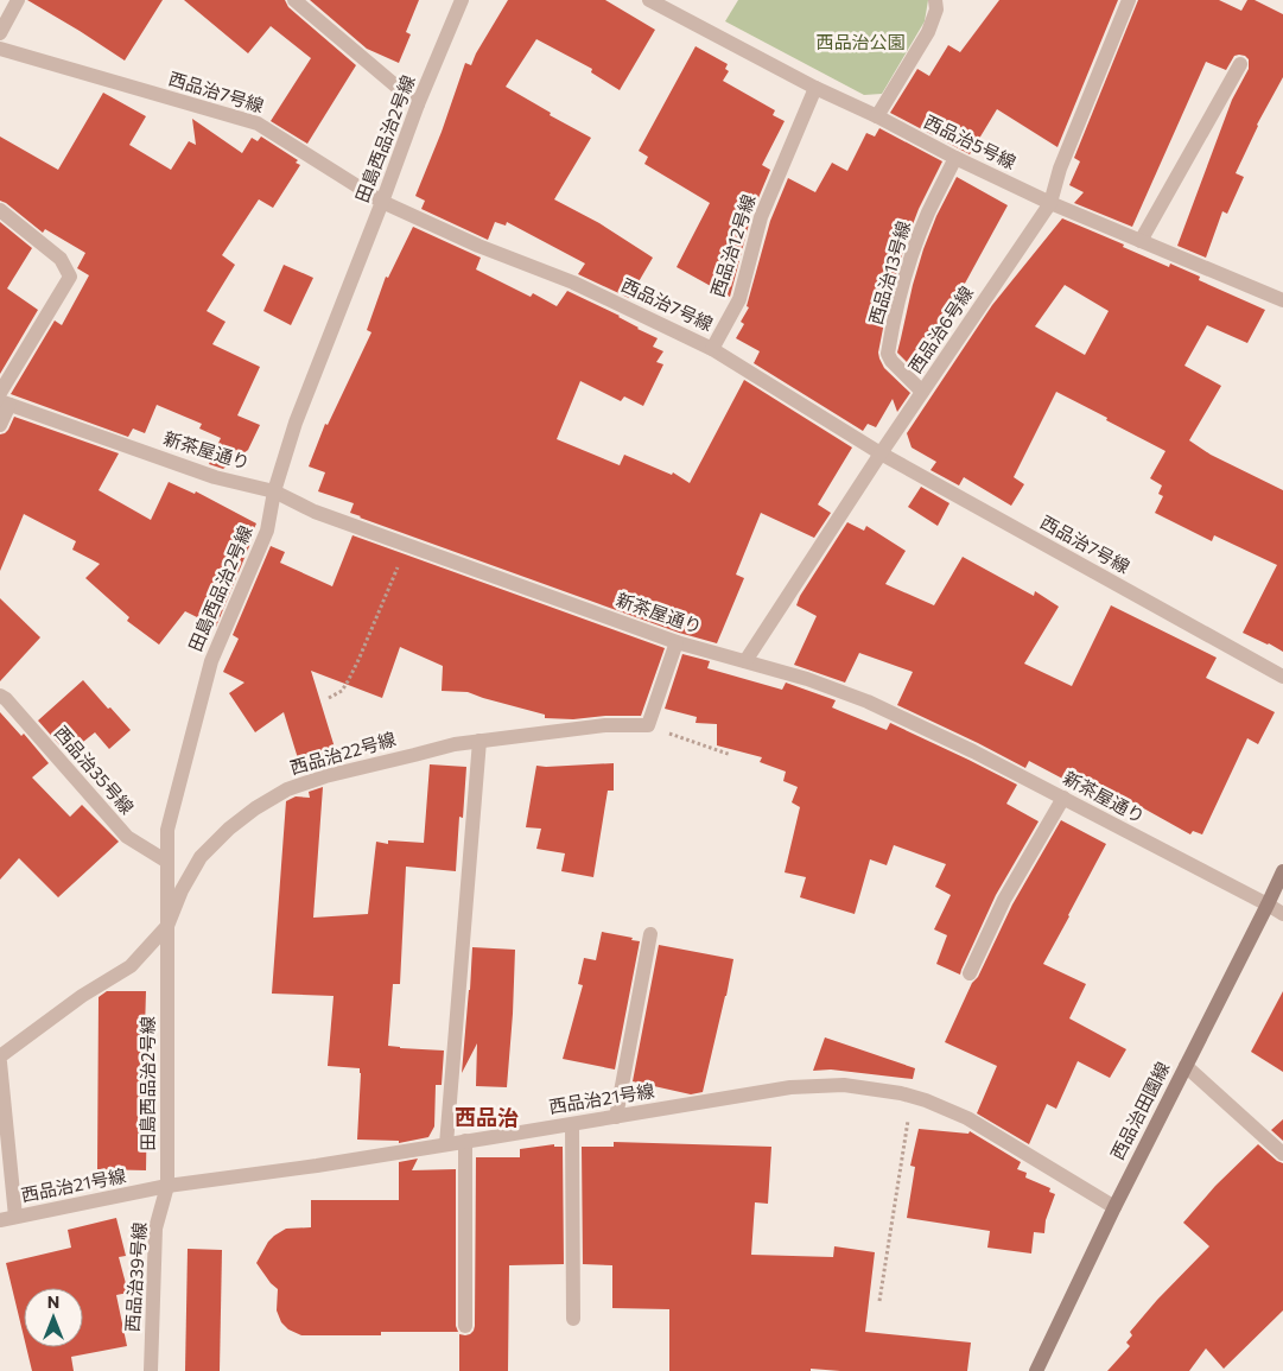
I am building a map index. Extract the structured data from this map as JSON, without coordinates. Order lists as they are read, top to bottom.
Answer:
{
  "streets": {
    "street": [
      "西品治7号線",
      "田島西品治2号線",
      "西品治5号線",
      "西品治12号線",
      "西品治13号線",
      "西品治6号線",
      "新茶屋通り",
      "西品治22号線",
      "西品治35号線",
      "西品治21号線",
      "西品治田園線",
      "西品治39号線"
    ]
  },
  "crossings": [
    ["西品治7号線", "田島西品治2号線"],
    ["西品治7号線", "西品治12号線"],
    ["西品治7号線", "西品治6号線"],
    ["田島西品治2号線", "新茶屋通り"],
    ["田島西品治2号線", "西品治22号線"],
    ["田島西品治2号線", "西品治35号線"],
    ["田島西品治2号線", "西品治21号線"],
    ["田島西品治2号線", "西品治39号線"],
    ["西品治5号線", "西品治12号線"],
    ["西品治5号線", "西品治13号線"],
    ["西品治5号線", "西品治6号線"],
    ["西品治13号線", "西品治6号線"],
    ["西品治6号線", "新茶屋通り"],
    ["新茶屋通り", "西品治田園線"],
    ["西品治21号線", "西品治田園線"],
    ["西品治21号線", "西品治39号線"]
  ],
  "districts": ["西品治"],
  "parks": ["西品治公園"],
  "north": "top"
}
